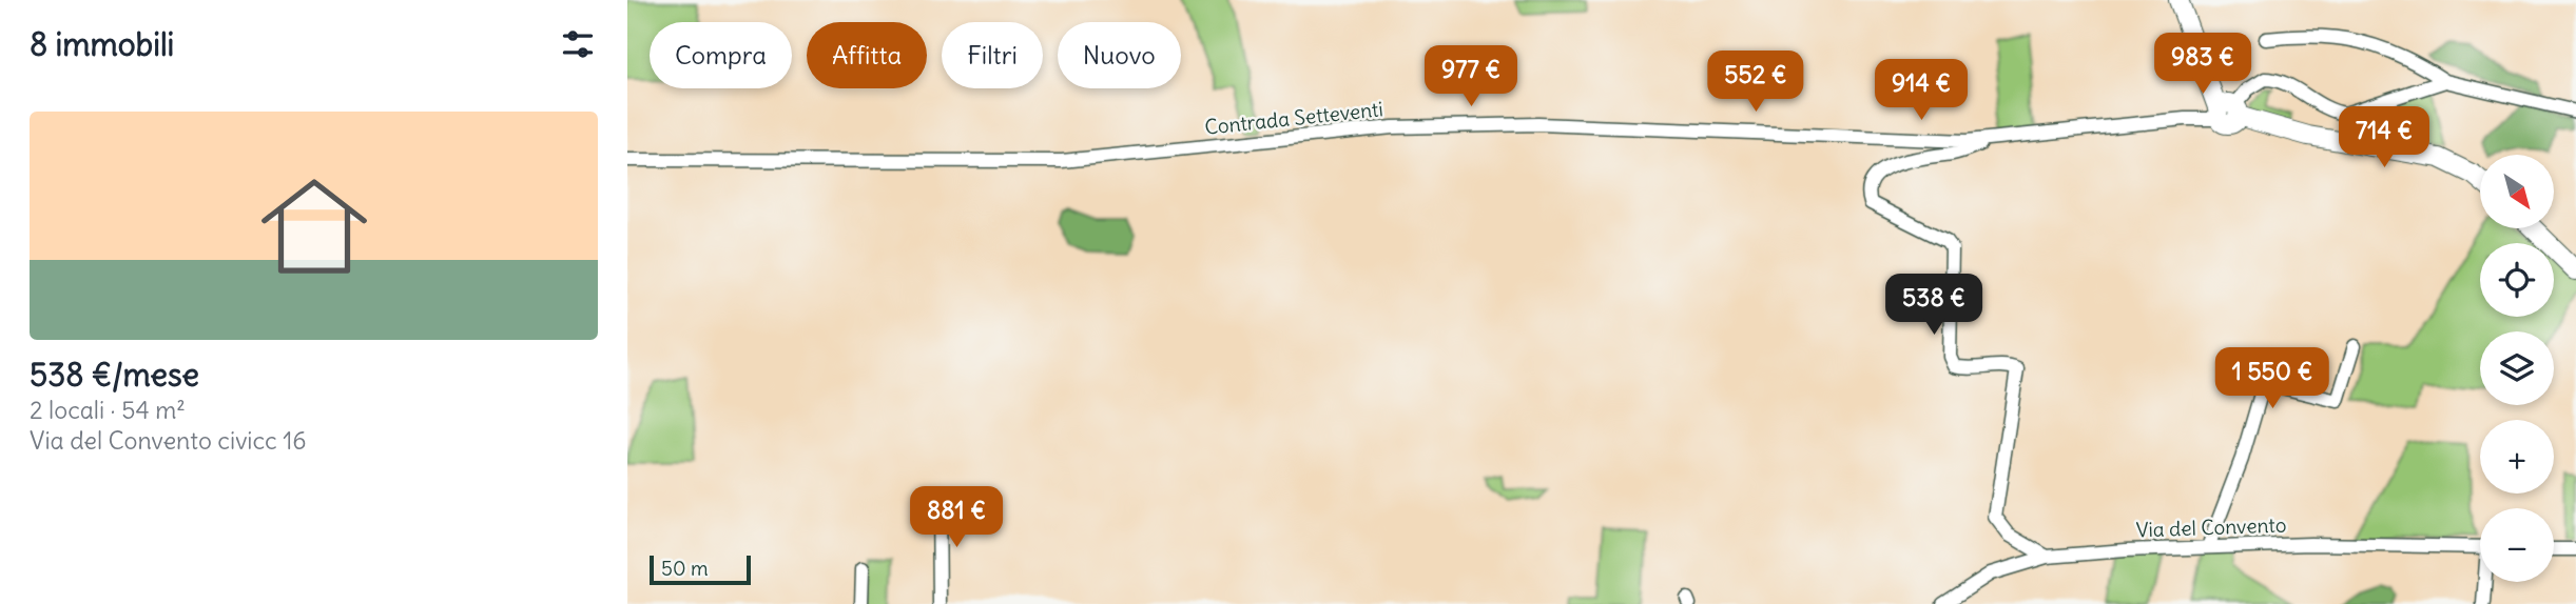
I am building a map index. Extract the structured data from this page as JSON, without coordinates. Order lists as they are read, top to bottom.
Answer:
{
  "streets": {
    "street": ["Contrada Setteventi", "Via del Convento"]
  },
  "scale_bar": "50 m",
  "north": "bottom right",
  "page": {
    "heading": "8 immobili",
    "chip": [
      "Compra",
      "Affitta",
      "Filtri",
      "Nuovo"
    ],
    "price": [
      "983 €",
      "977 €",
      "552 €",
      "914 €",
      "714 €",
      "538 €",
      "1 550 €",
      "881 €"
    ],
    "list": [
      {
        "name": "538 €/mese",
        "note": "2 locali · 54 m² · Via del Convento civicc 16"
      }
    ],
    "map_buttons": ["+", "−"],
    "scale": "50 m"
  }
}
